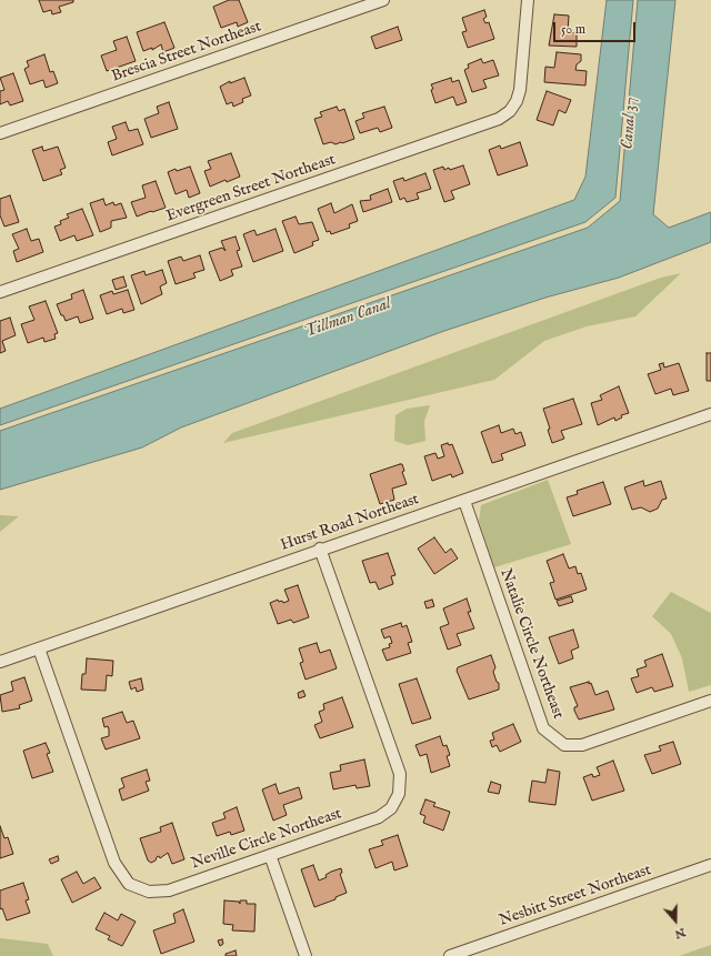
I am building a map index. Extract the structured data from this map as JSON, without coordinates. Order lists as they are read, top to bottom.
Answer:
{
  "streets": {
    "street": [
      "Brescia Street Northeast",
      "Evergreen Street Northeast",
      "Hurst Road Northeast",
      "Natalie Circle Northeast",
      "Neville Circle Northeast",
      "Nesbitt Street Northeast"
    ]
  },
  "crossings": [
    ["Hurst Road Northeast", "Natalie Circle Northeast"],
    ["Hurst Road Northeast", "Neville Circle Northeast"]
  ],
  "water": ["Canal 37", "Tillman Canal"],
  "scale_bar": "50 m",
  "north": "bottom"
}
